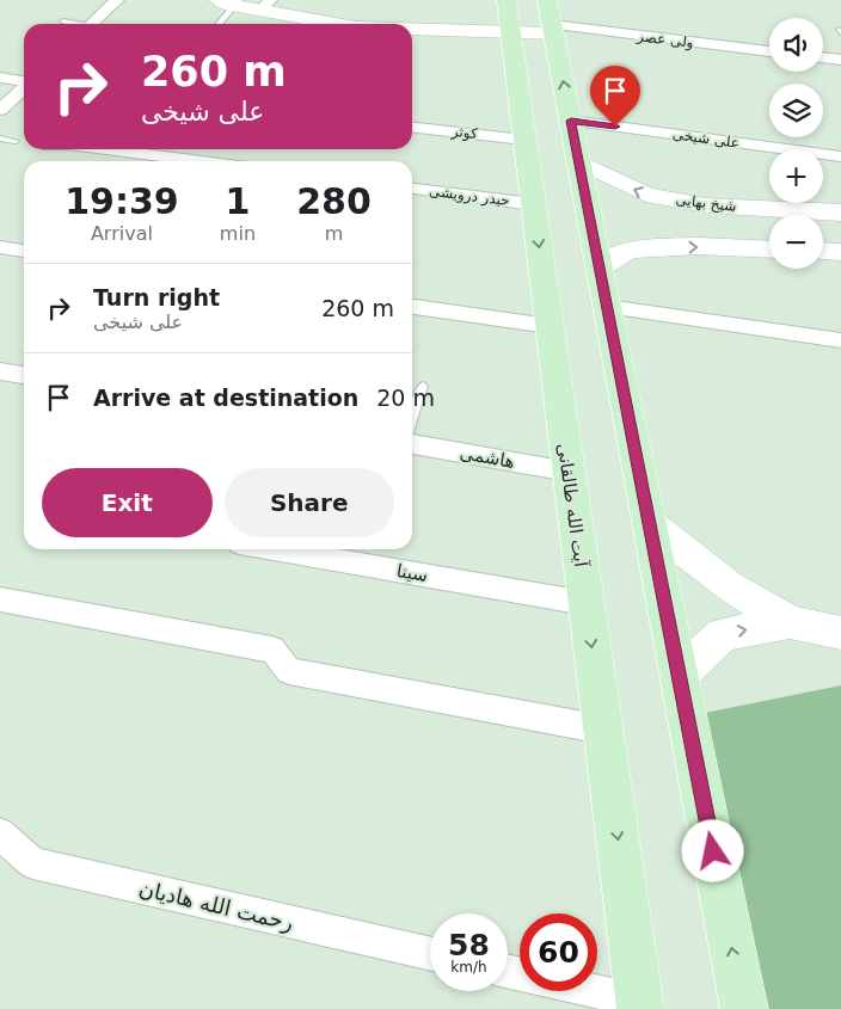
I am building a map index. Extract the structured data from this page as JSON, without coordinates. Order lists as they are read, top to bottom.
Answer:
{
  "streets": {
    "main road": ["آیت الله طالقانی"],
    "street": [
      "ولی عصر",
      "کوثر",
      "علی شیخی",
      "حیدر درویشی",
      "شیخ بهایی",
      "هاشمی",
      "سینا",
      "رحمت الله هادیان"
    ]
  },
  "crossings": [
    ["کوثر", "آیت الله طالقانی"],
    ["حیدر درویشی", "آیت الله طالقانی"],
    ["هاشمی", "آیت الله طالقانی"],
    ["آیت الله طالقانی", "سینا"]
  ],
  "page": {
    "map_buttons": ["+", "−"],
    "turn": ["260 m", "علی شیخی"],
    "eta": [
      "19:39",
      "Arrival",
      "1",
      "min",
      "280",
      "m"
    ],
    "list": [
      {
        "name": "Turn right",
        "note": "علی شیخی",
        "value": "260 m"
      },
      {
        "name": "Arrive at destination",
        "value": "20 m"
      }
    ],
    "buttons": ["Exit", "Share"],
    "speed": "58 km/h",
    "limit": "60"
  }
}
